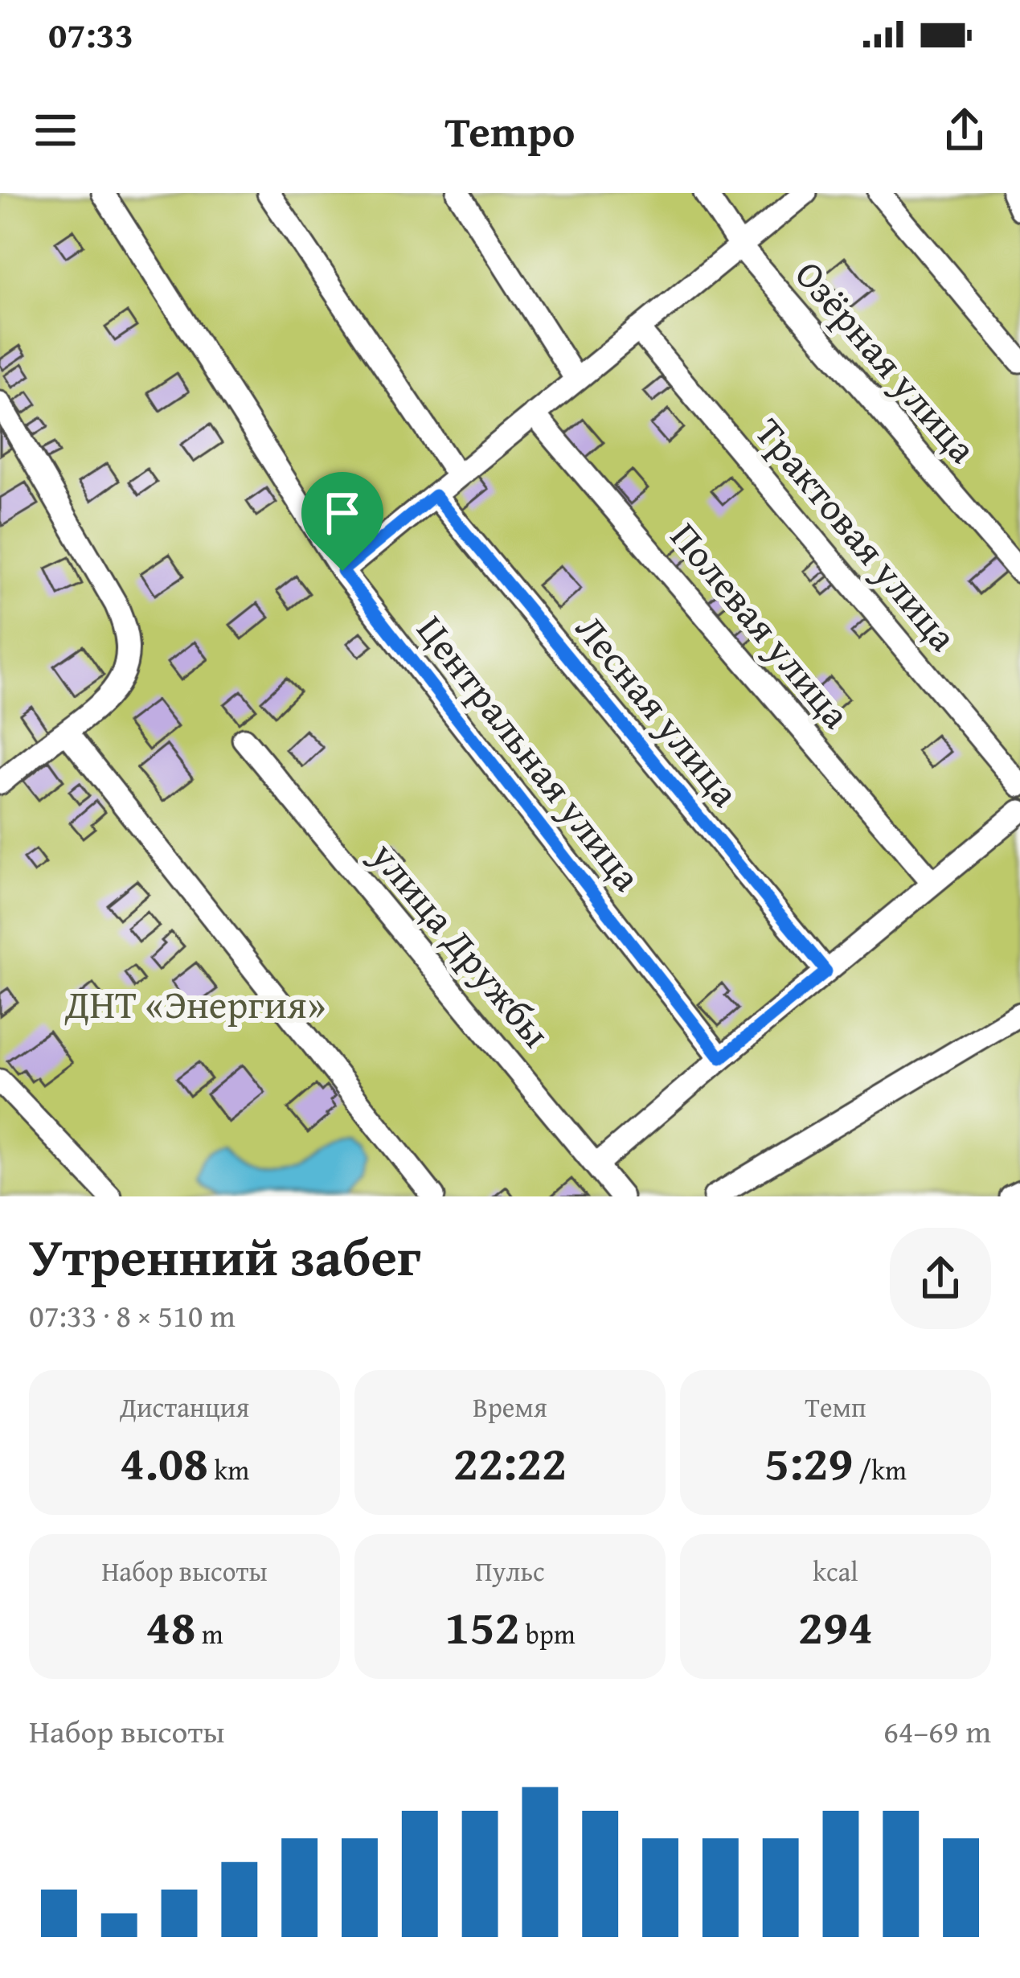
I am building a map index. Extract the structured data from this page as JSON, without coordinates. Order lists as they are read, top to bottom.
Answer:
{
  "streets": {
    "street": [
      "Озёрная улица",
      "Трактовая улица",
      "Полевая улица",
      "Лесная улица",
      "Центральная улица",
      "улица Дружбы"
    ]
  },
  "parks": ["ДНТ «Энергия»"],
  "page": {
    "status": "07:33",
    "header": "Tempo",
    "heading": ["Утренний забег", "07:33 · 8 × 510 m"],
    "stats": [
      ["Дистанция", "4.08 km"],
      ["Время", "22:22"],
      ["Темп", "5:29 /km"],
      ["Набор высоты", "48 m"],
      ["Пульс", "152 bpm"],
      ["kcal", "294"]
    ],
    "chart": ["Набор высоты", "64–69 m"]
  }
}
